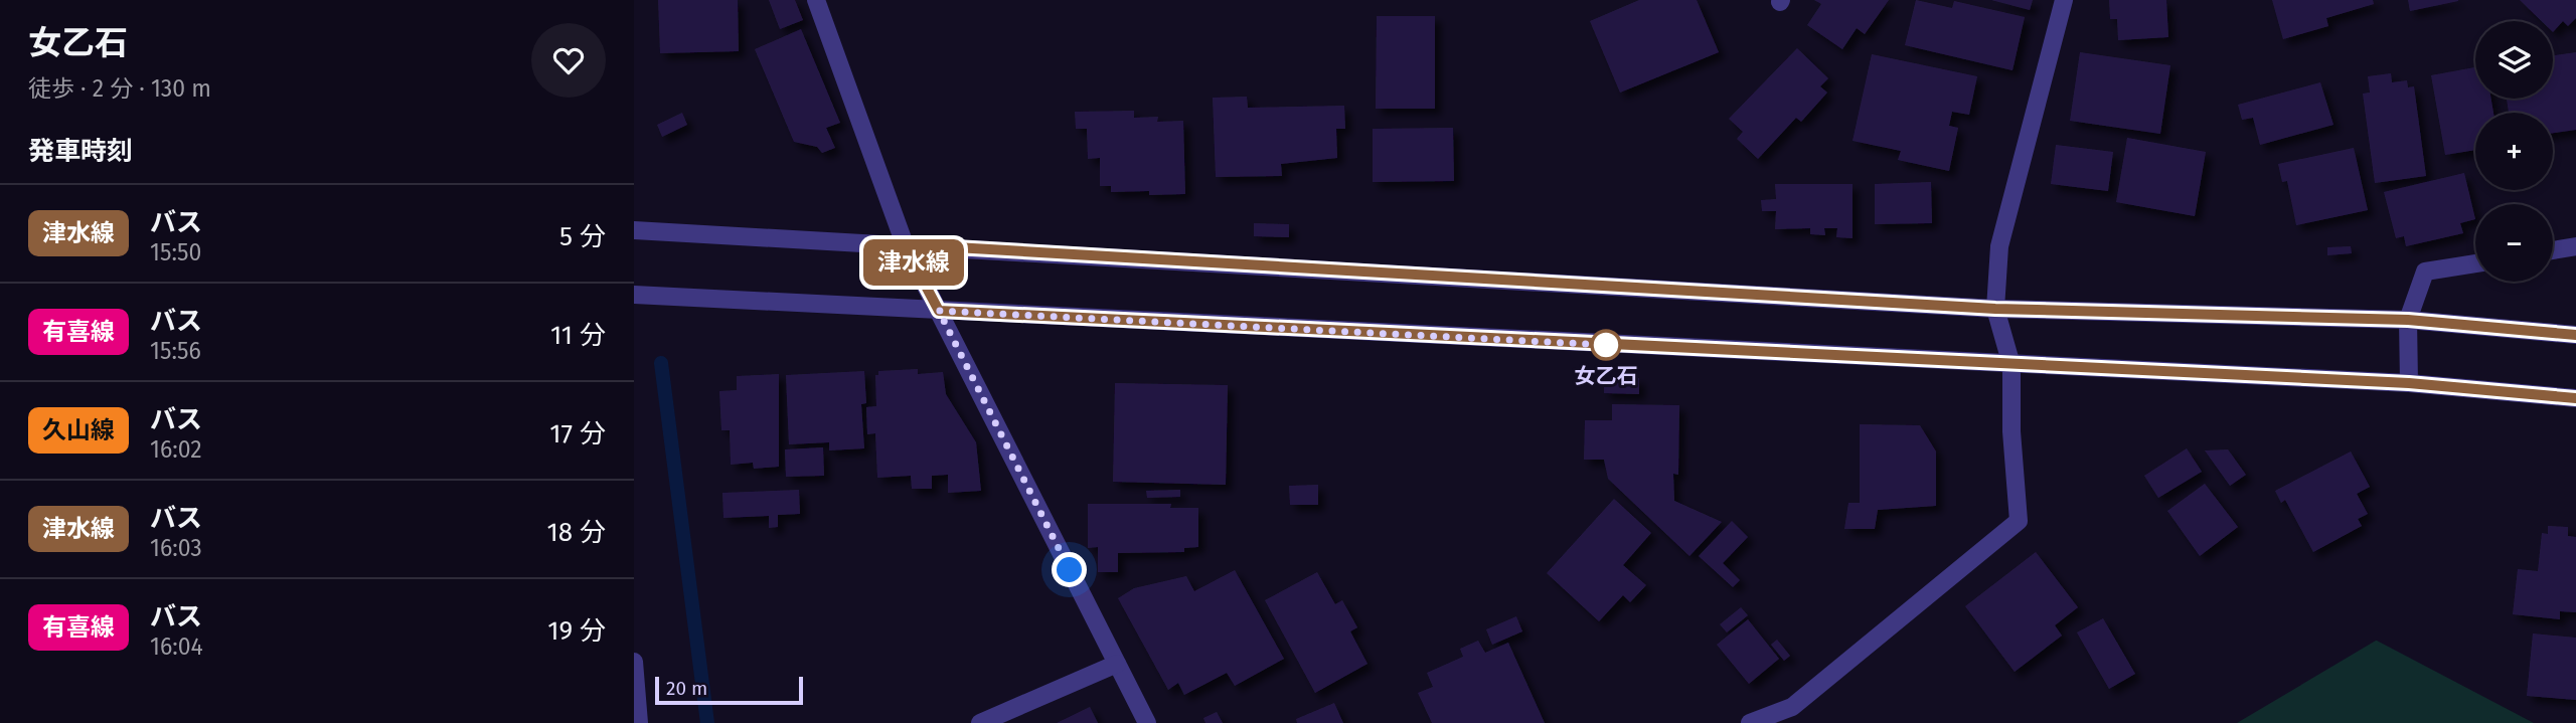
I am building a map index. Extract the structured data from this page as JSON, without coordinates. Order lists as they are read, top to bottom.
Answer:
{
  "places": ["女乙石"],
  "lines": ["bus line 津水線"],
  "scale_bar": "20 m",
  "page": {
    "heading": [
      ["女乙石", "徒歩 · 2 分 · 130 m"],
      "発車時刻"
    ],
    "on_map": "津水線",
    "map_buttons": ["+", "−"],
    "list": [
      {
        "mark": "津水線",
        "name": "バス",
        "note": "15:50",
        "value": "5 分"
      },
      {
        "mark": "有喜線",
        "name": "バス",
        "note": "15:56",
        "value": "11 分"
      },
      {
        "mark": "久山線",
        "name": "バス",
        "note": "16:02",
        "value": "17 分"
      },
      {
        "mark": "津水線",
        "name": "バス",
        "note": "16:03",
        "value": "18 分"
      },
      {
        "mark": "有喜線",
        "name": "バス",
        "note": "16:04",
        "value": "19 分"
      }
    ],
    "scale": "20 m"
  }
}
